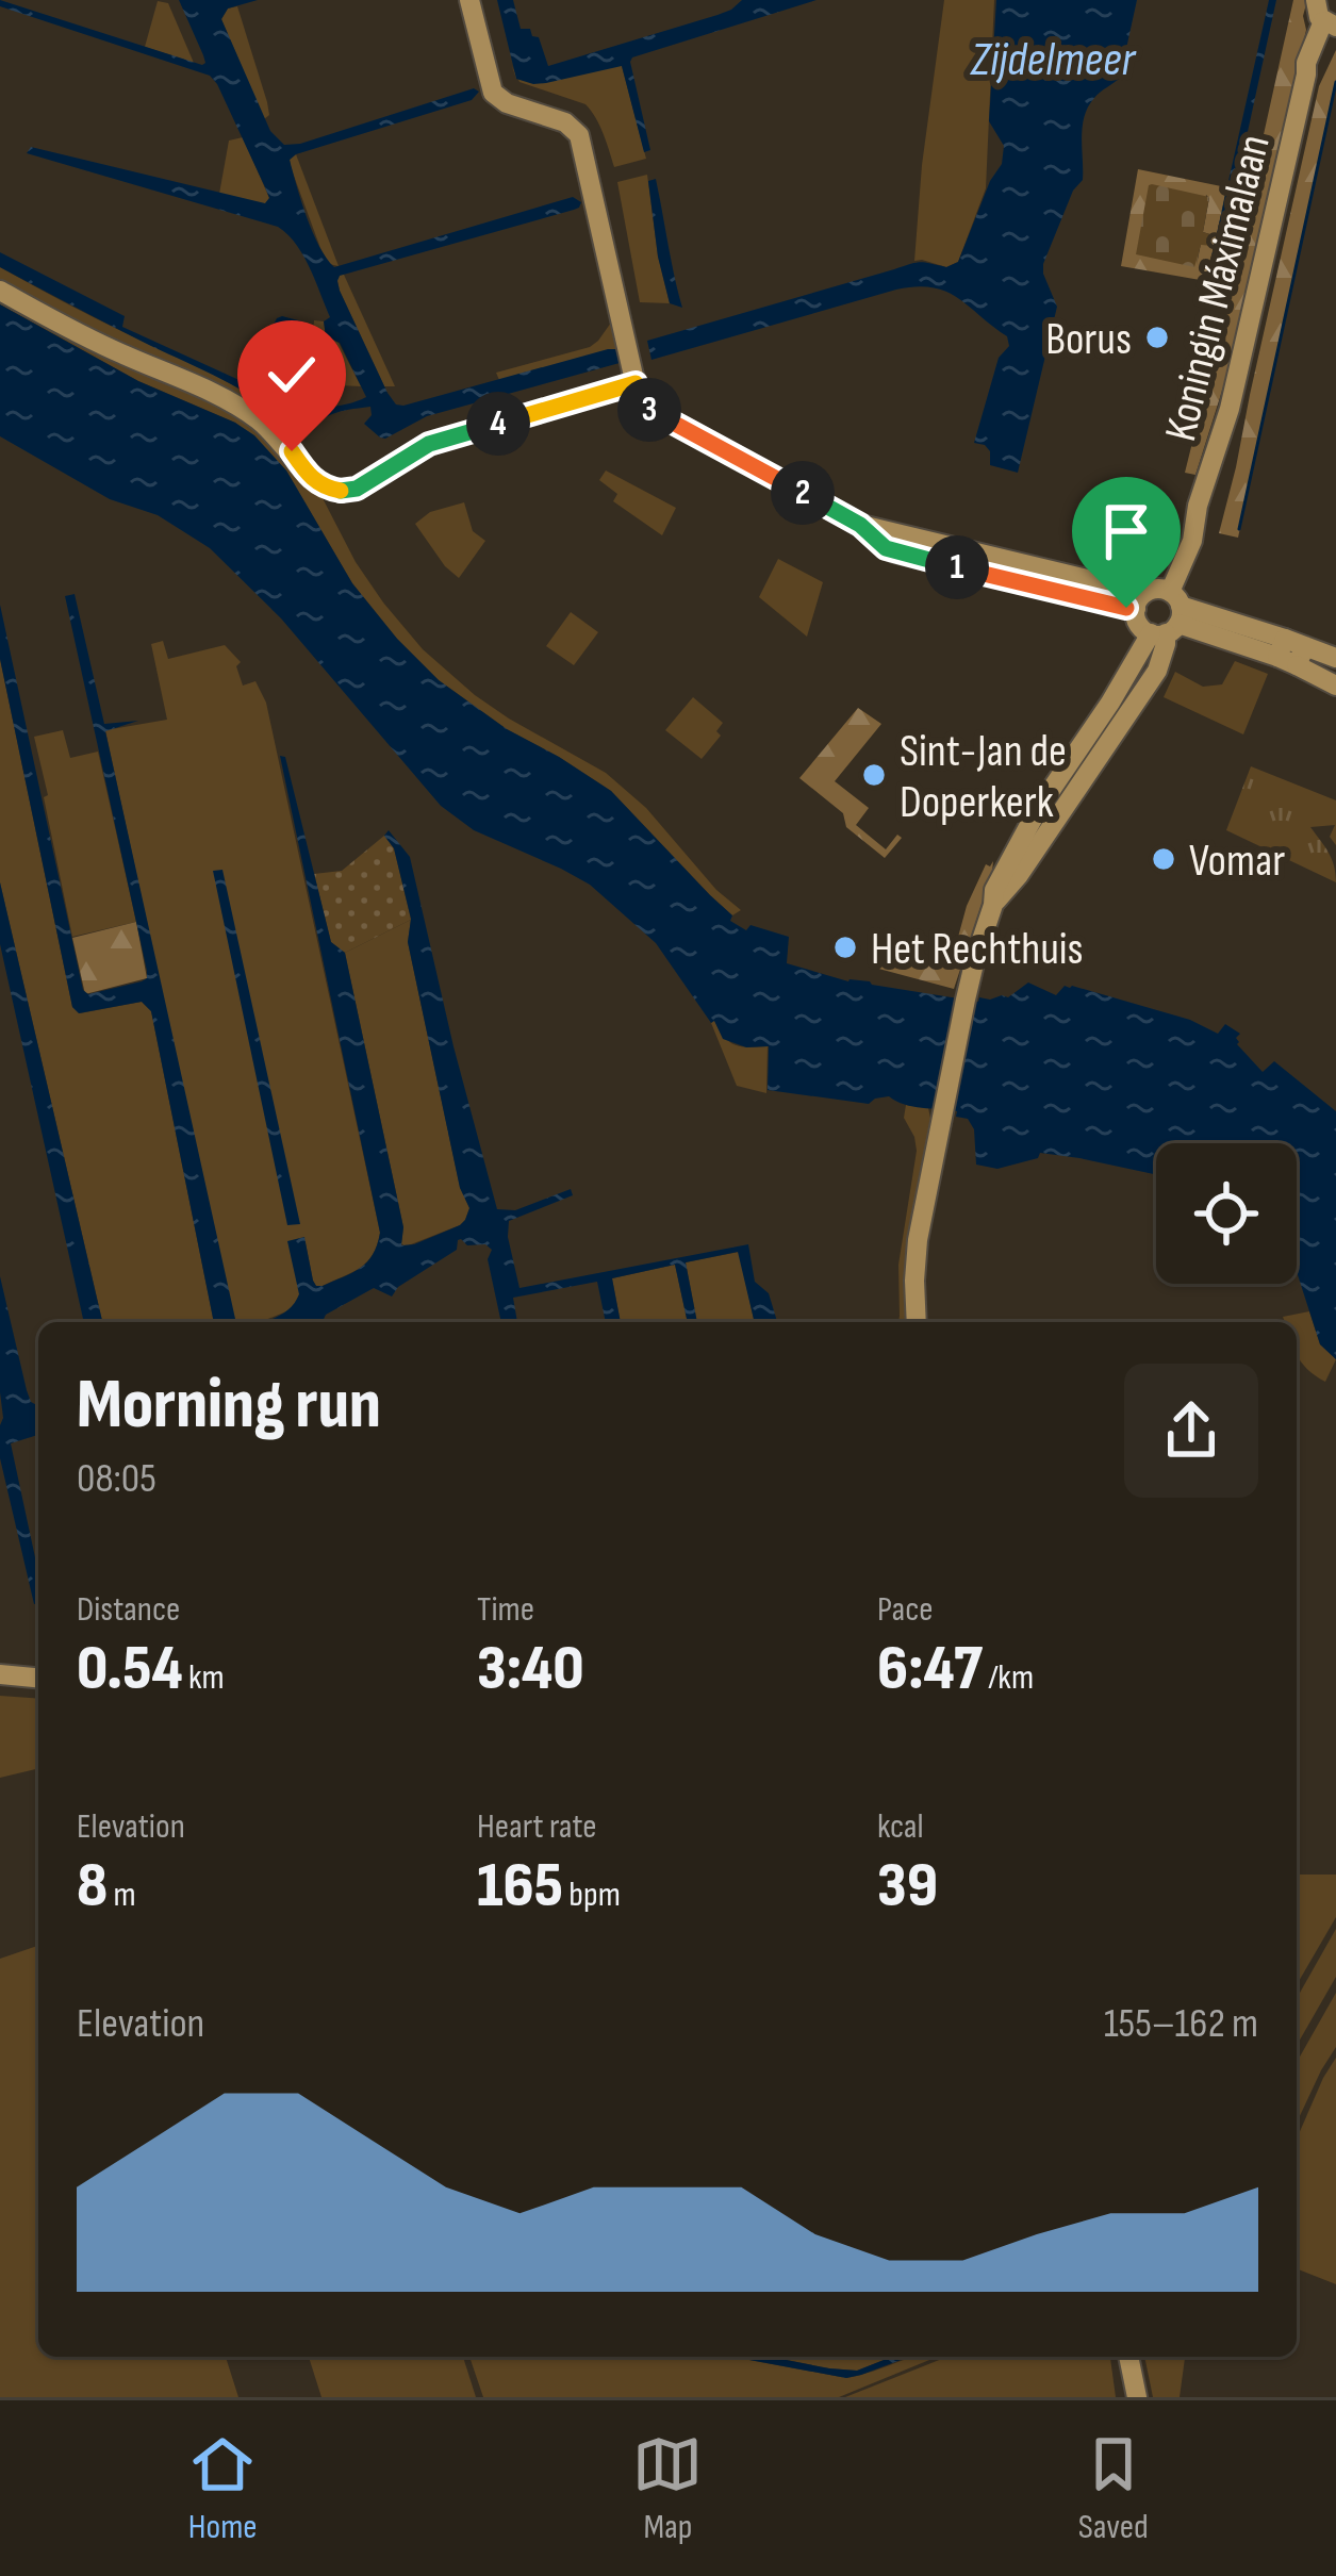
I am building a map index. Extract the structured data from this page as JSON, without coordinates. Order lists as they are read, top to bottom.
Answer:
{
  "streets": {
    "street": ["Koningin Máximalaan"]
  },
  "water": ["Zijdelmeer"],
  "places": [
    "Borus",
    "Sint-Jan de Doperkerk",
    "Vomar",
    "Het Rechthuis"
  ],
  "page": {
    "pins": [
      "3",
      "4",
      "2",
      "1"
    ],
    "heading": ["Morning run", "08:05"],
    "stats": [
      ["Distance", "0.54 km"],
      ["Time", "3:40"],
      ["Pace", "6:47 /km"],
      ["Elevation", "8 m"],
      ["Heart rate", "165 bpm"],
      ["kcal", "39"]
    ],
    "chart": ["Elevation", "155–162 m"],
    "tabs": ["Home", "Map", "Saved"]
  }
}
